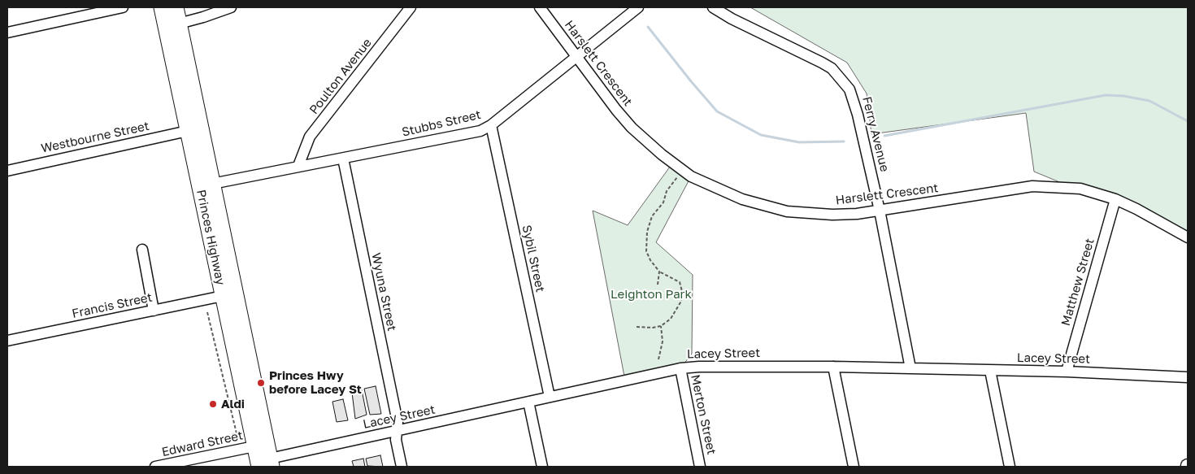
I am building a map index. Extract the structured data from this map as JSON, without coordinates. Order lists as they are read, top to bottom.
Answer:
{
  "streets": {
    "highway": ["Princes Highway"],
    "street": [
      "Harslett Crescent",
      "Poulton Avenue",
      "Stubbs Street",
      "Ferry Avenue",
      "Westbourne Street",
      "Sybil Street",
      "Matthew Street",
      "Wyuna Street",
      "Francis Street",
      "Lacey Street",
      "Merton Street",
      "Edward Street"
    ]
  },
  "crossings": [
    ["Harslett Crescent", "Stubbs Street"],
    ["Harslett Crescent", "Ferry Avenue"],
    ["Harslett Crescent", "Matthew Street"],
    ["Poulton Avenue", "Stubbs Street"],
    ["Stubbs Street", "Princes Highway"],
    ["Stubbs Street", "Sybil Street"],
    ["Stubbs Street", "Wyuna Street"],
    ["Ferry Avenue", "Lacey Street"],
    ["Westbourne Street", "Princes Highway"],
    ["Princes Highway", "Francis Street"],
    ["Princes Highway", "Lacey Street"],
    ["Princes Highway", "Edward Street"],
    ["Sybil Street", "Lacey Street"],
    ["Matthew Street", "Lacey Street"],
    ["Wyuna Street", "Lacey Street"],
    ["Lacey Street", "Merton Street"]
  ],
  "parks": ["Leighton Park"],
  "places": ["Princes Hwy before Lacey St", "Aldi"]
}
